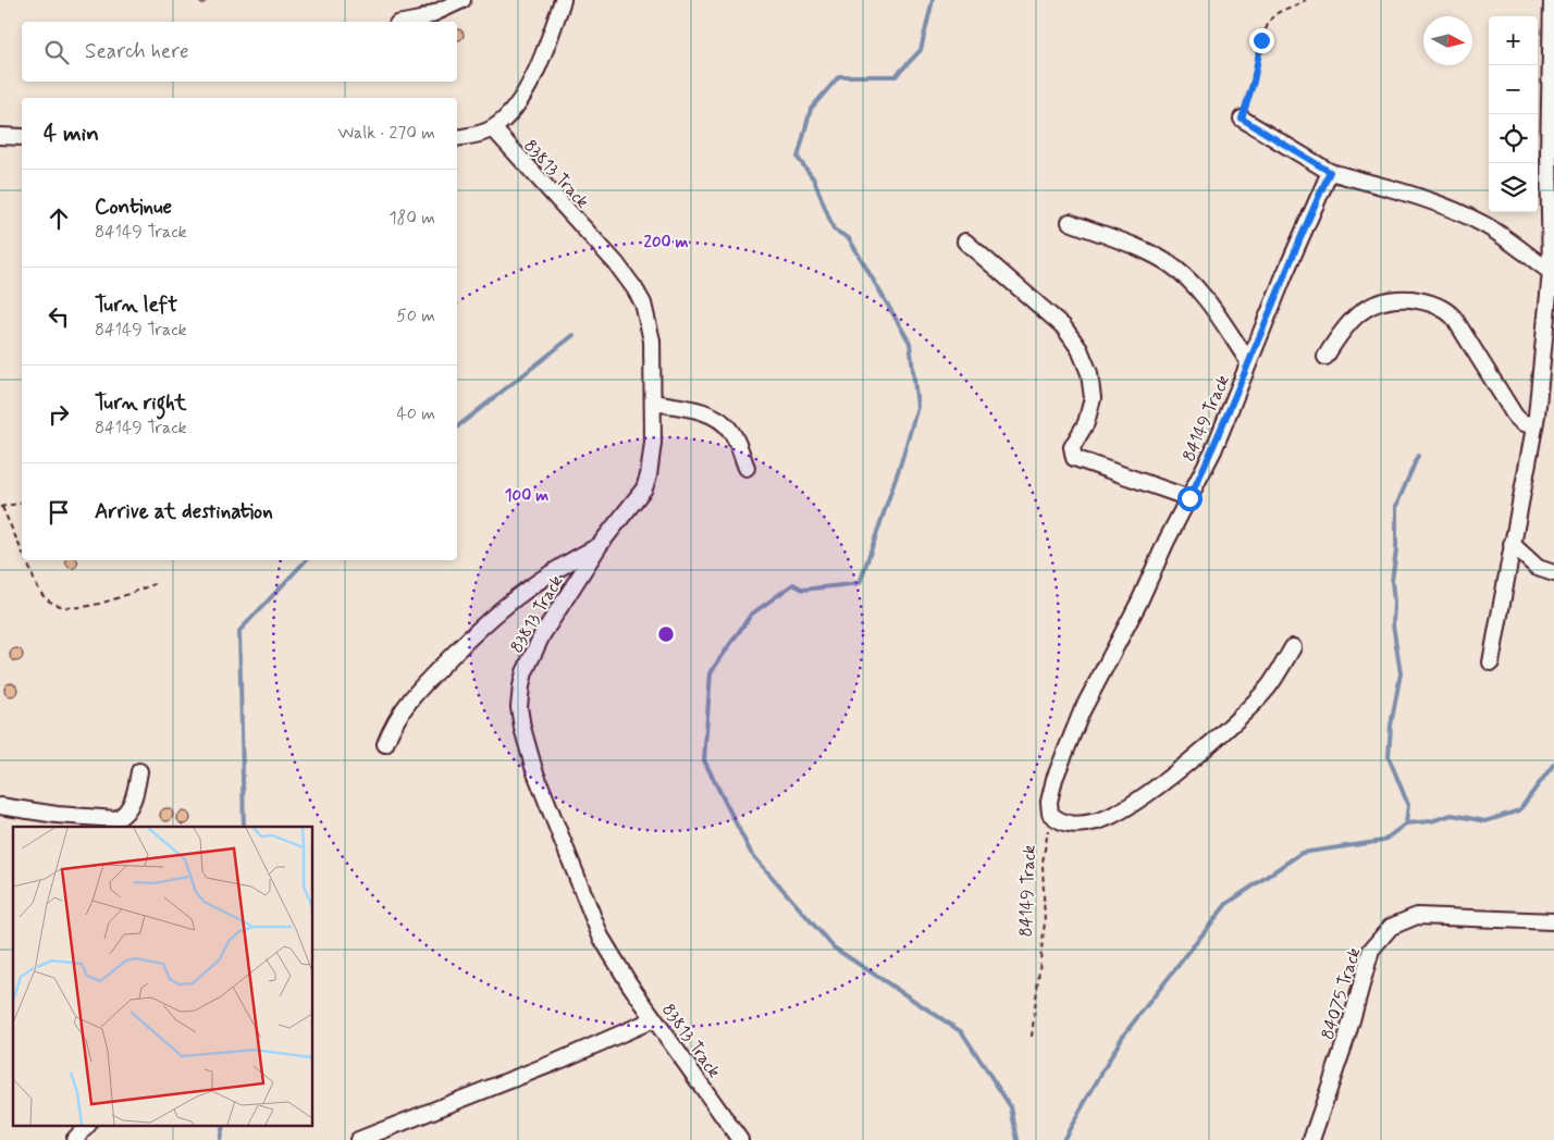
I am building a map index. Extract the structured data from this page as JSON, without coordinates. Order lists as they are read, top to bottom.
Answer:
{
  "streets": {
    "street": ["83813 Track", "84149 Track", "84075 Track"]
  },
  "north": "right",
  "page": {
    "map_buttons": ["+", "−"],
    "search": "Search here",
    "heading": ["4 min", "Walk · 270 m"],
    "list": [
      ["Continue", "84149 Track", "180 m"],
      ["Turn left", "84149 Track", "50 m"],
      ["Turn right", "84149 Track", "40 m"],
      "Arrive at destination"
    ]
  },
  "rings": ["200 m", "100 m"]
}
